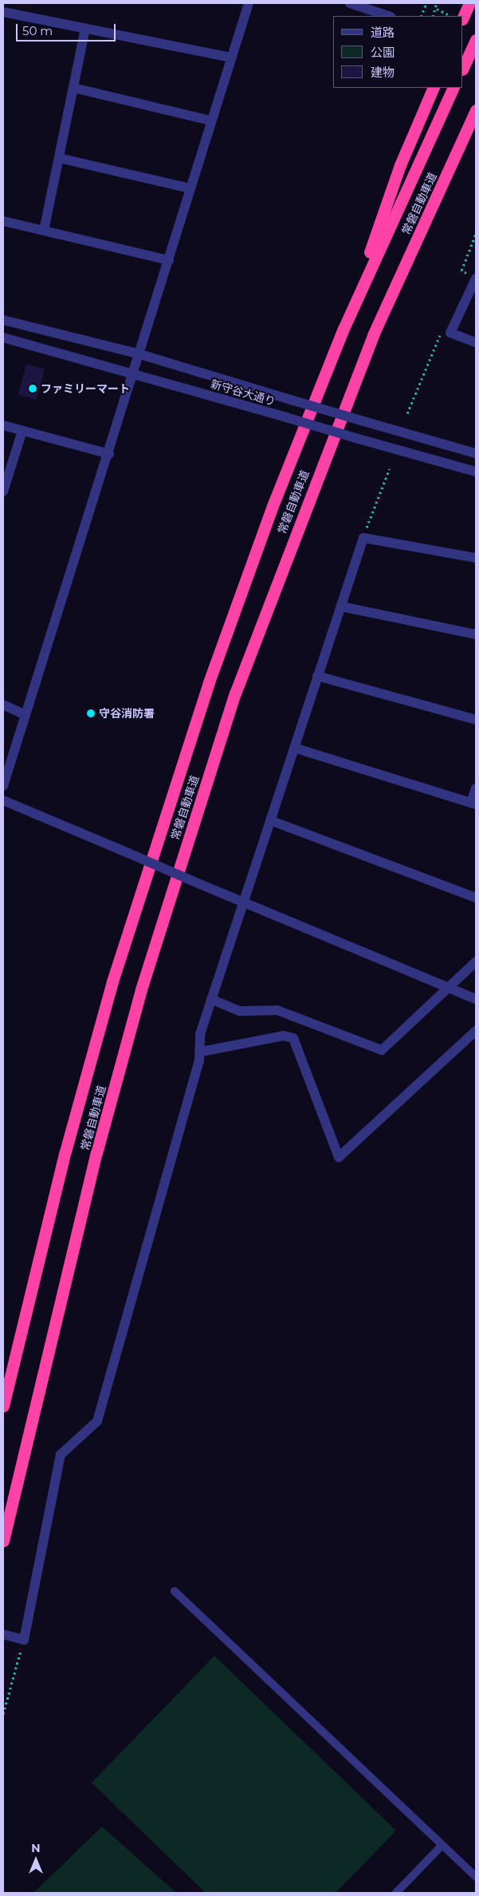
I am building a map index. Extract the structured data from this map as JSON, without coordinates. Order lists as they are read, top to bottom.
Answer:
{
  "streets": {
    "highway": ["常磐自動車道"],
    "street": ["新守谷大通り"]
  },
  "places": ["ファミリーマート", "守谷消防署"],
  "legend": ["道路", "公園", "建物"],
  "scale_bar": "50 m",
  "north": "top"
}
